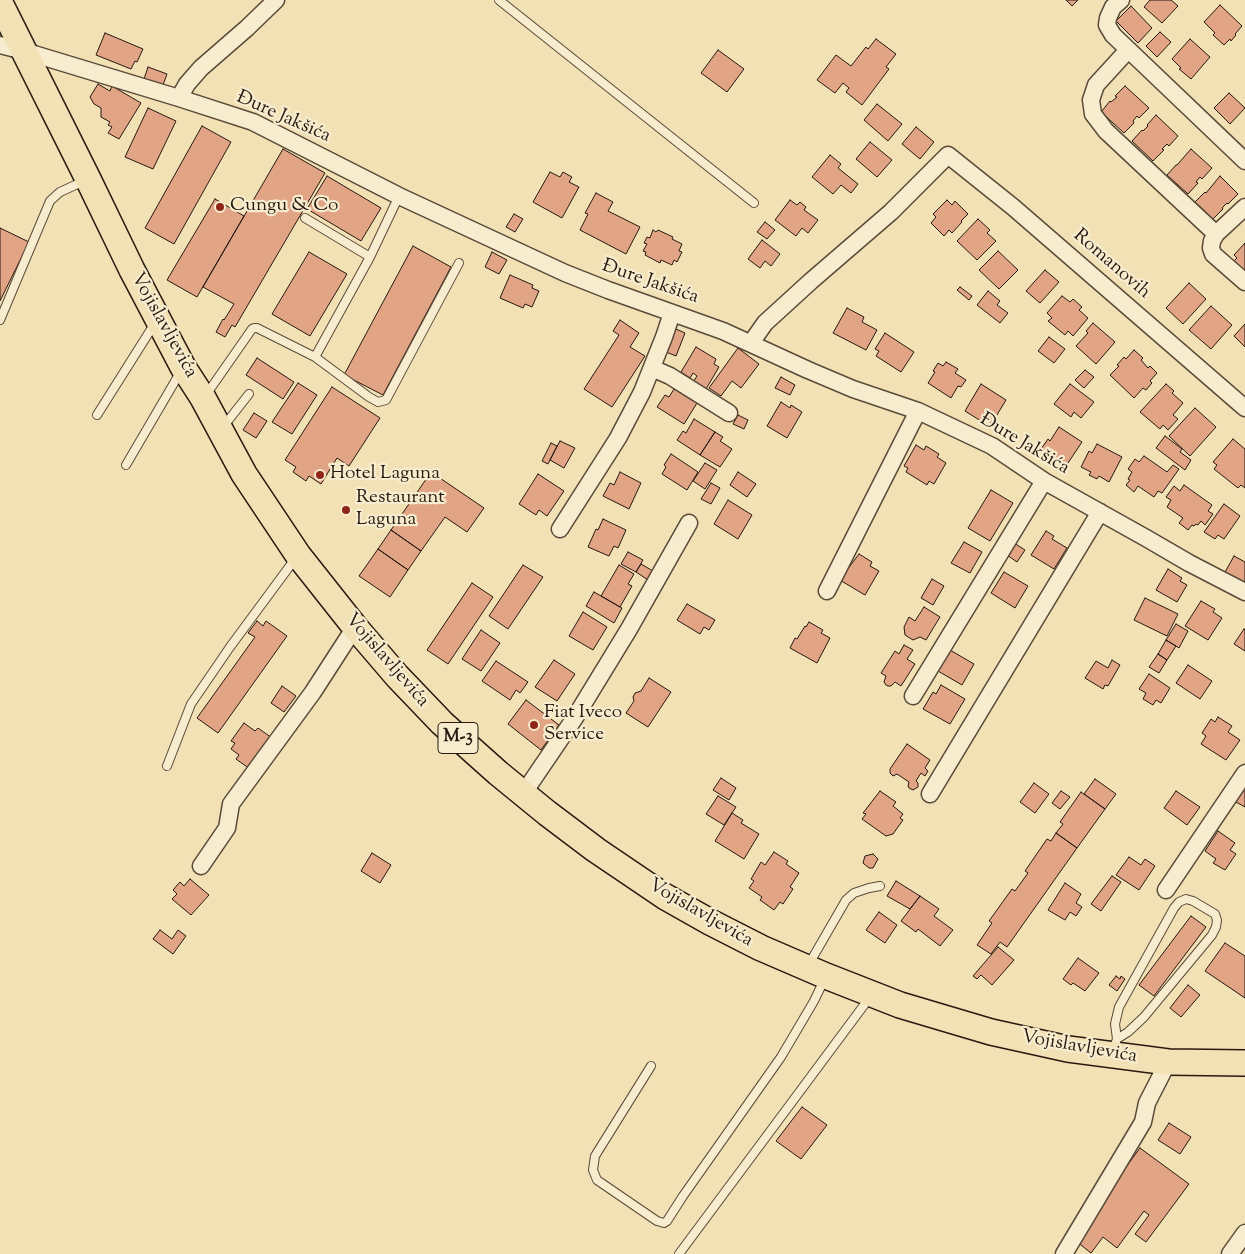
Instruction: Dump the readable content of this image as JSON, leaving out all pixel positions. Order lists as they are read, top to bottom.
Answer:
{
  "streets": {
    "main road": ["Vojislavljevića", "M-3"],
    "street": ["Đure Jakšića", "Romanovih"]
  },
  "crossings": [
    ["Đure Jakšića", "Romanovih"],
    ["Đure Jakšića", "Vojislavljevića"]
  ],
  "places": [
    "Cungu & Co",
    "Hotel Laguna",
    "Restaurant Laguna",
    "Fiat Iveco Service"
  ]
}
